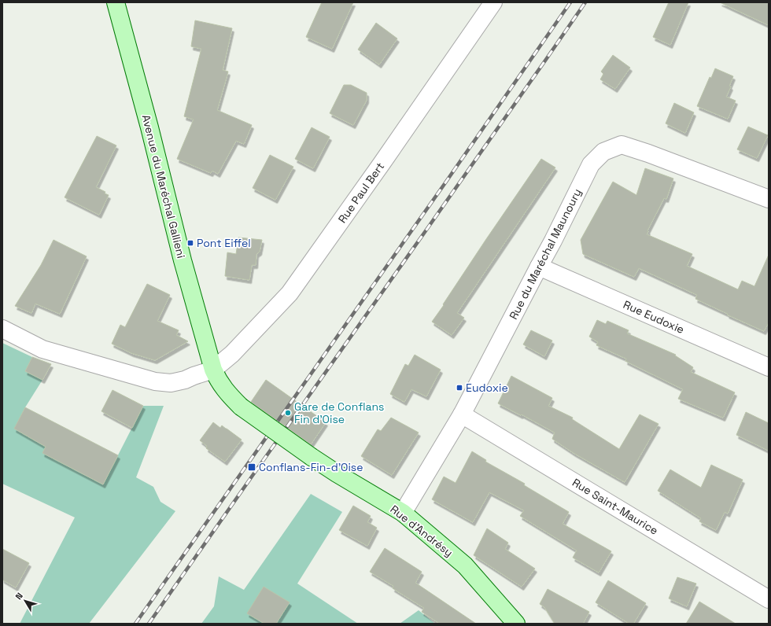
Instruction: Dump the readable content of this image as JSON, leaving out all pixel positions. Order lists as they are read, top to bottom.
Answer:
{
  "streets": {
    "street": [
      "Avenue du Maréchal Gallieni",
      "Rue Paul Bert",
      "Rue du Maréchal Maunoury",
      "Rue Eudoxie",
      "Rue Saint-Maurice",
      "Rue d'Andrésy"
    ]
  },
  "crossings": [
    ["Avenue du Maréchal Gallieni", "Rue Paul Bert"],
    ["Avenue du Maréchal Gallieni", "Rue d'Andrésy"],
    ["Rue du Maréchal Maunoury", "Rue Eudoxie"],
    ["Rue du Maréchal Maunoury", "Rue Saint-Maurice"],
    ["Rue du Maréchal Maunoury", "Rue d'Andrésy"]
  ],
  "places": {
    "transit": ["Pont Eiffel", "Eudoxie", "Conflans-Fin-d'Oise"],
    "other": ["Gare de Conflans Fin d'Oise"]
  },
  "north": "top left"
}
